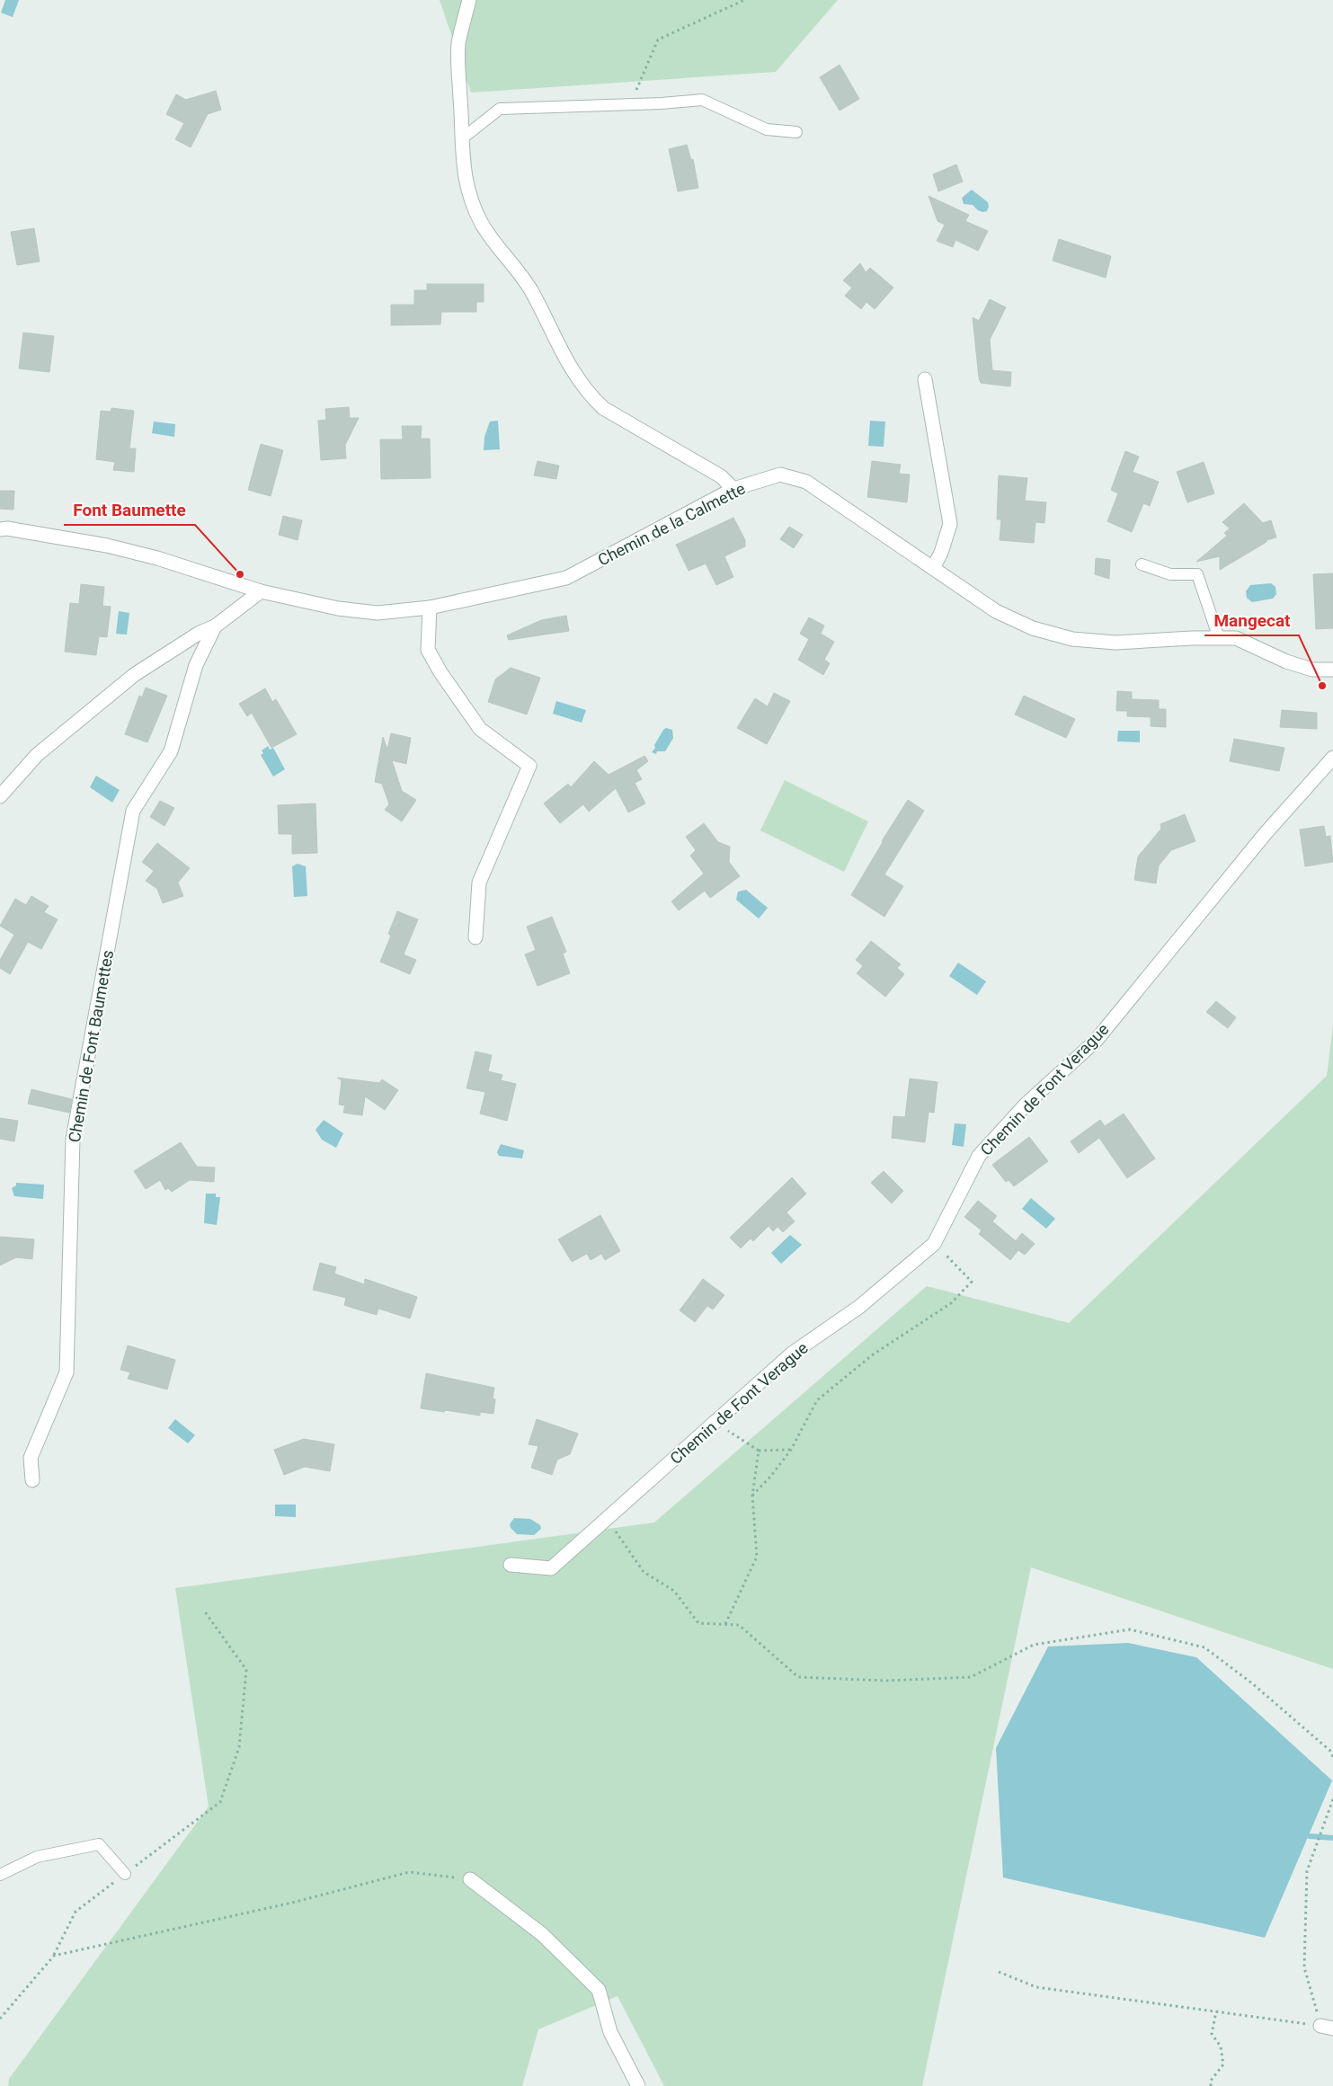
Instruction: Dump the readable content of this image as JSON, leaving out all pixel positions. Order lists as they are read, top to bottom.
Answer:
{
  "streets": {
    "street": ["Chemin de la Calmette", "Chemin de Font Baumettes", "Chemin de Font Verague"]
  },
  "places": ["Font Baumette", "Mangecat"]
}
